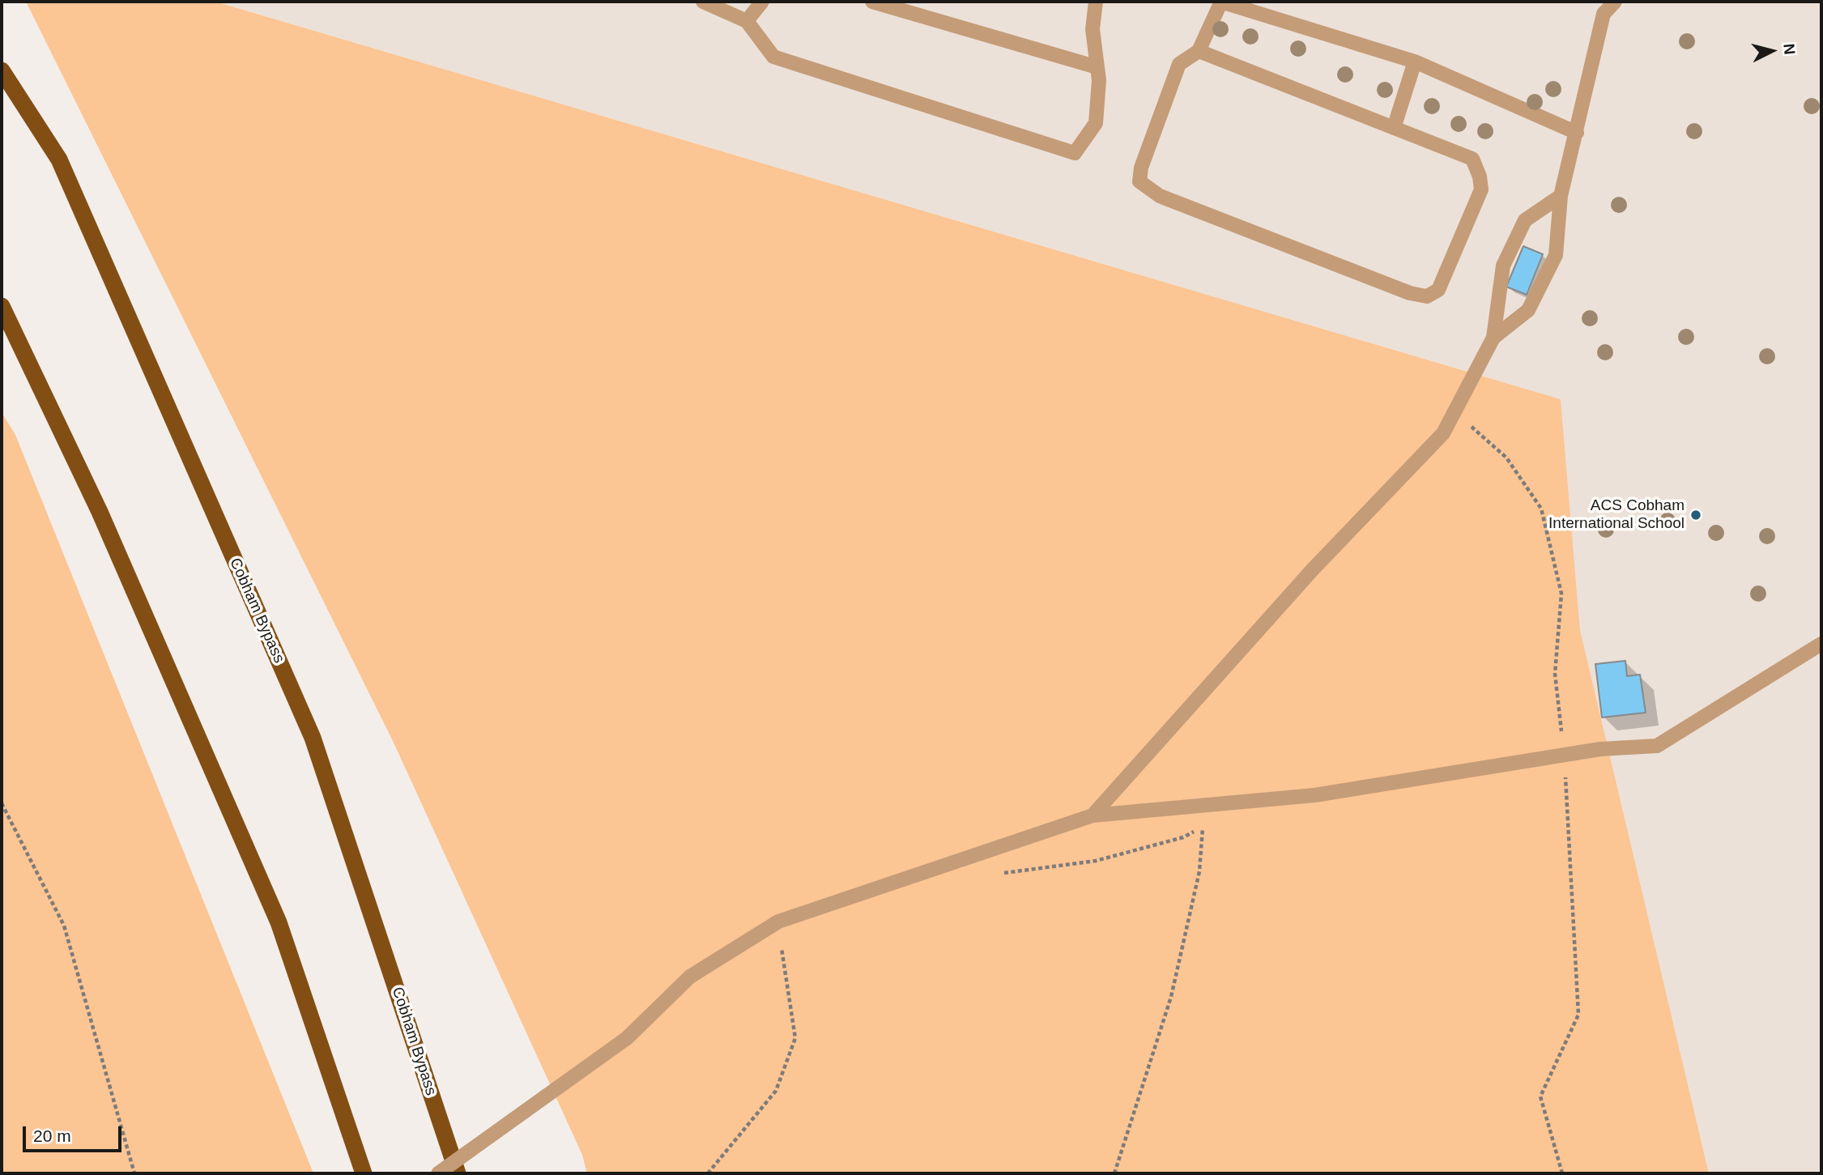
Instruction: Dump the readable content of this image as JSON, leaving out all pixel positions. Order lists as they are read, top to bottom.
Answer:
{
  "streets": {
    "highway": ["Cobham Bypass"]
  },
  "places": ["ACS Cobham International School"],
  "scale_bar": "20 m",
  "north": "right"
}
